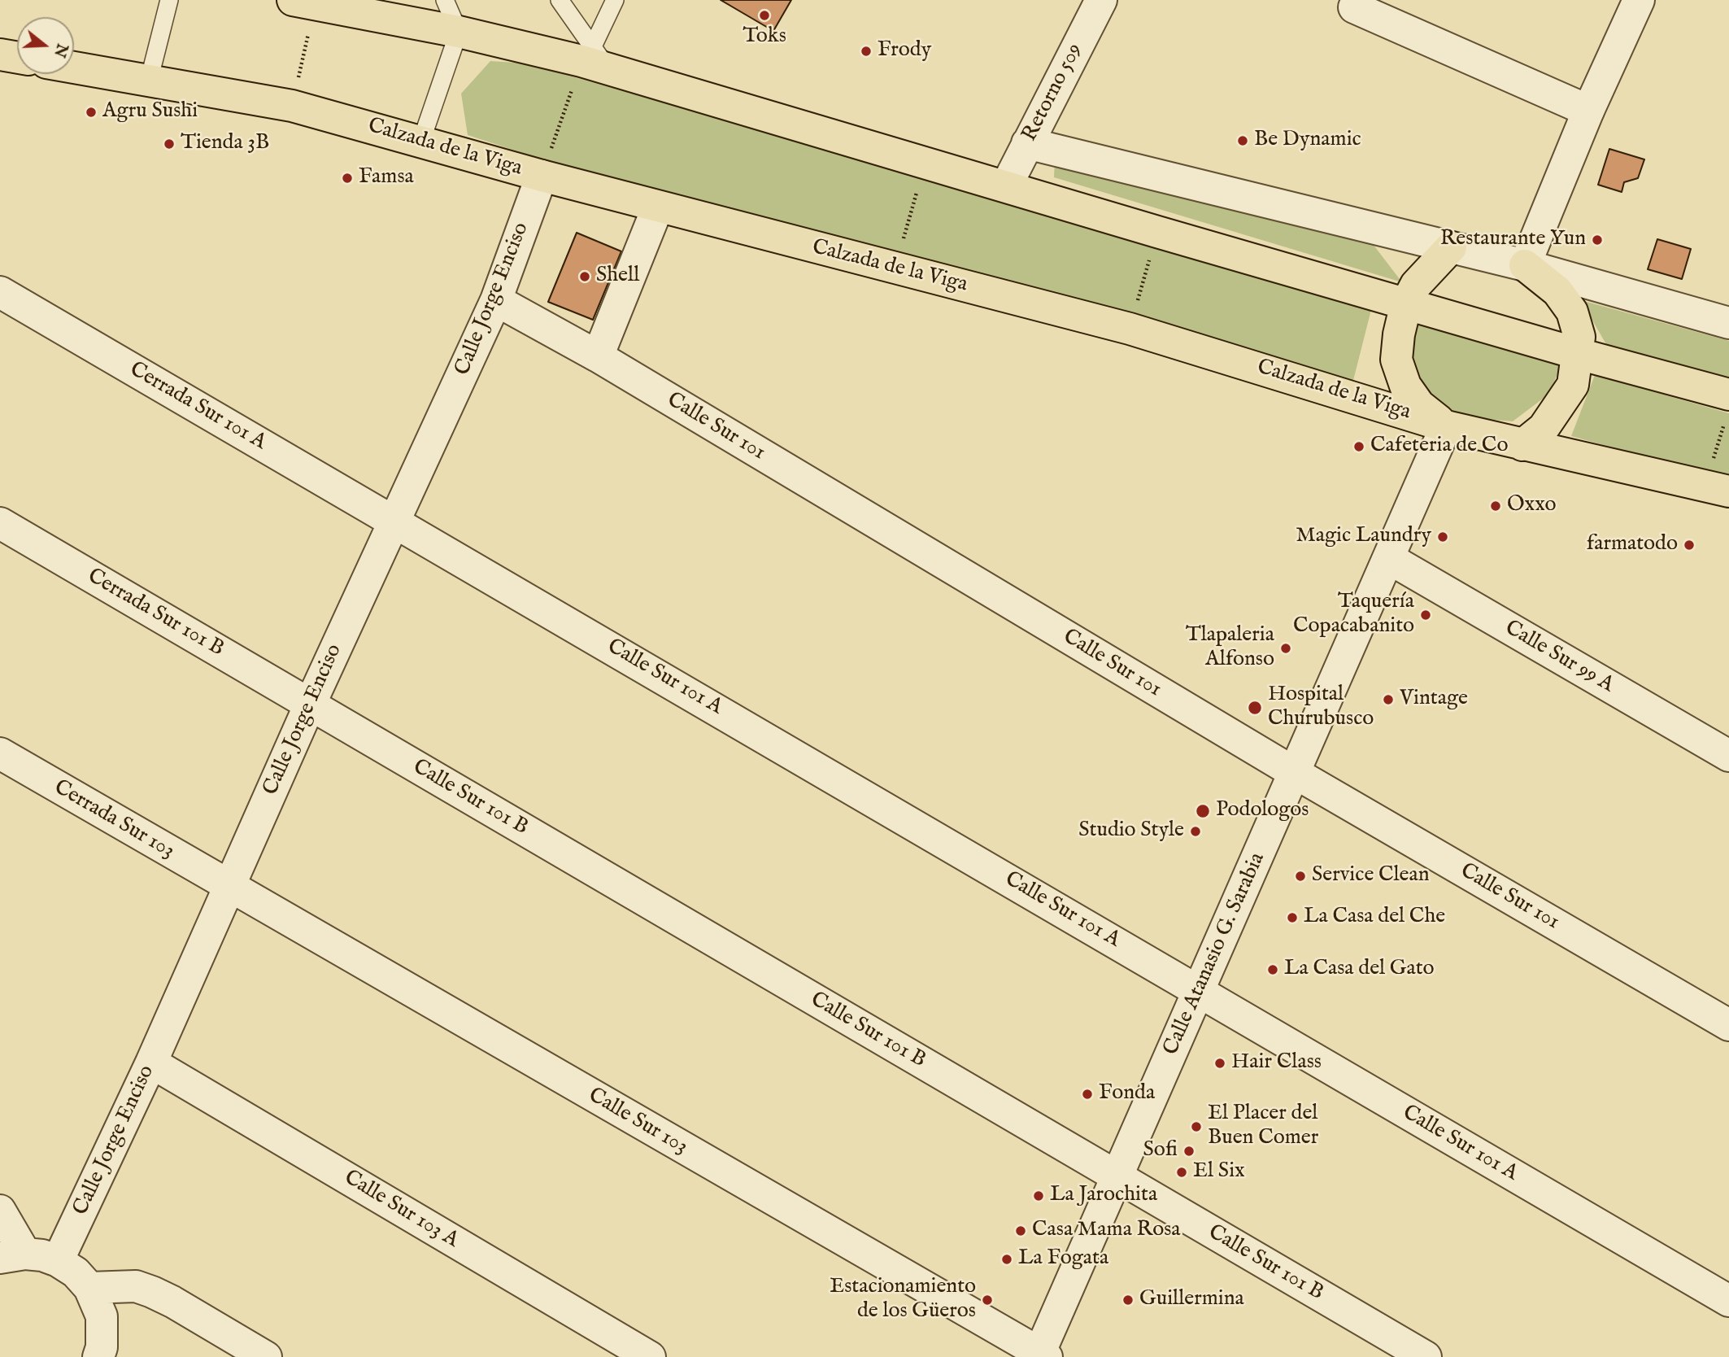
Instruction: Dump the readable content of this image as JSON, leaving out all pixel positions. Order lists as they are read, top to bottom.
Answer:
{
  "streets": {
    "main road": ["Calzada de la Viga"],
    "street": [
      "Retorno 509",
      "Calle Jorge Enciso",
      "Cerrada Sur 101 A",
      "Calle Sur 101",
      "Cerrada Sur 101 B",
      "Calle Sur 99 A",
      "Calle Sur 101 A",
      "Calle Sur 101 B",
      "Cerrada Sur 103",
      "Calle Atanasio G. Sarabia",
      "Calle Sur 103",
      "Calle Sur 103 A"
    ]
  },
  "crossings": [
    ["Calzada de la Viga", "Calle Jorge Enciso"],
    ["Calzada de la Viga", "Calle Atanasio G. Sarabia"],
    ["Calle Jorge Enciso", "Cerrada Sur 101 A"],
    ["Calle Jorge Enciso", "Calle Sur 101"],
    ["Calle Jorge Enciso", "Cerrada Sur 101 B"],
    ["Calle Jorge Enciso", "Calle Sur 101 A"],
    ["Calle Jorge Enciso", "Calle Sur 101 B"],
    ["Calle Jorge Enciso", "Cerrada Sur 103"],
    ["Calle Jorge Enciso", "Calle Sur 103"],
    ["Calle Jorge Enciso", "Calle Sur 103 A"],
    ["Cerrada Sur 101 A", "Calle Sur 101 A"],
    ["Calle Sur 101", "Calle Atanasio G. Sarabia"],
    ["Cerrada Sur 101 B", "Calle Sur 101 B"],
    ["Calle Sur 99 A", "Calle Atanasio G. Sarabia"],
    ["Calle Sur 101 A", "Calle Atanasio G. Sarabia"],
    ["Calle Sur 101 B", "Calle Atanasio G. Sarabia"],
    ["Cerrada Sur 103", "Calle Sur 103"],
    ["Calle Atanasio G. Sarabia", "Calle Sur 103"]
  ],
  "places": [
    "Toks",
    "Frody",
    "Agru Sushi",
    "Be Dynamic",
    "Tienda 3B",
    "Famsa",
    "Restaurante Yun",
    "Shell",
    "Cafeteria de Co",
    "Oxxo",
    "Magic Laundry",
    "farmatodo",
    "Taquería Copacabanito",
    "Tlapaleria Alfonso",
    "Vintage",
    "Hospital Churubusco",
    "Podologos",
    "Studio Style",
    "Service Clean",
    "La Casa del Che",
    "La Casa del Gato",
    "Hair Class",
    "Fonda",
    "El Placer del Buen Comer",
    "Sofi",
    "El Six",
    "La Jarochita",
    "Casa Mama Rosa",
    "La Fogata",
    "Estacionamiento de los Güeros",
    "Guillermina"
  ],
  "north": "right"
}
